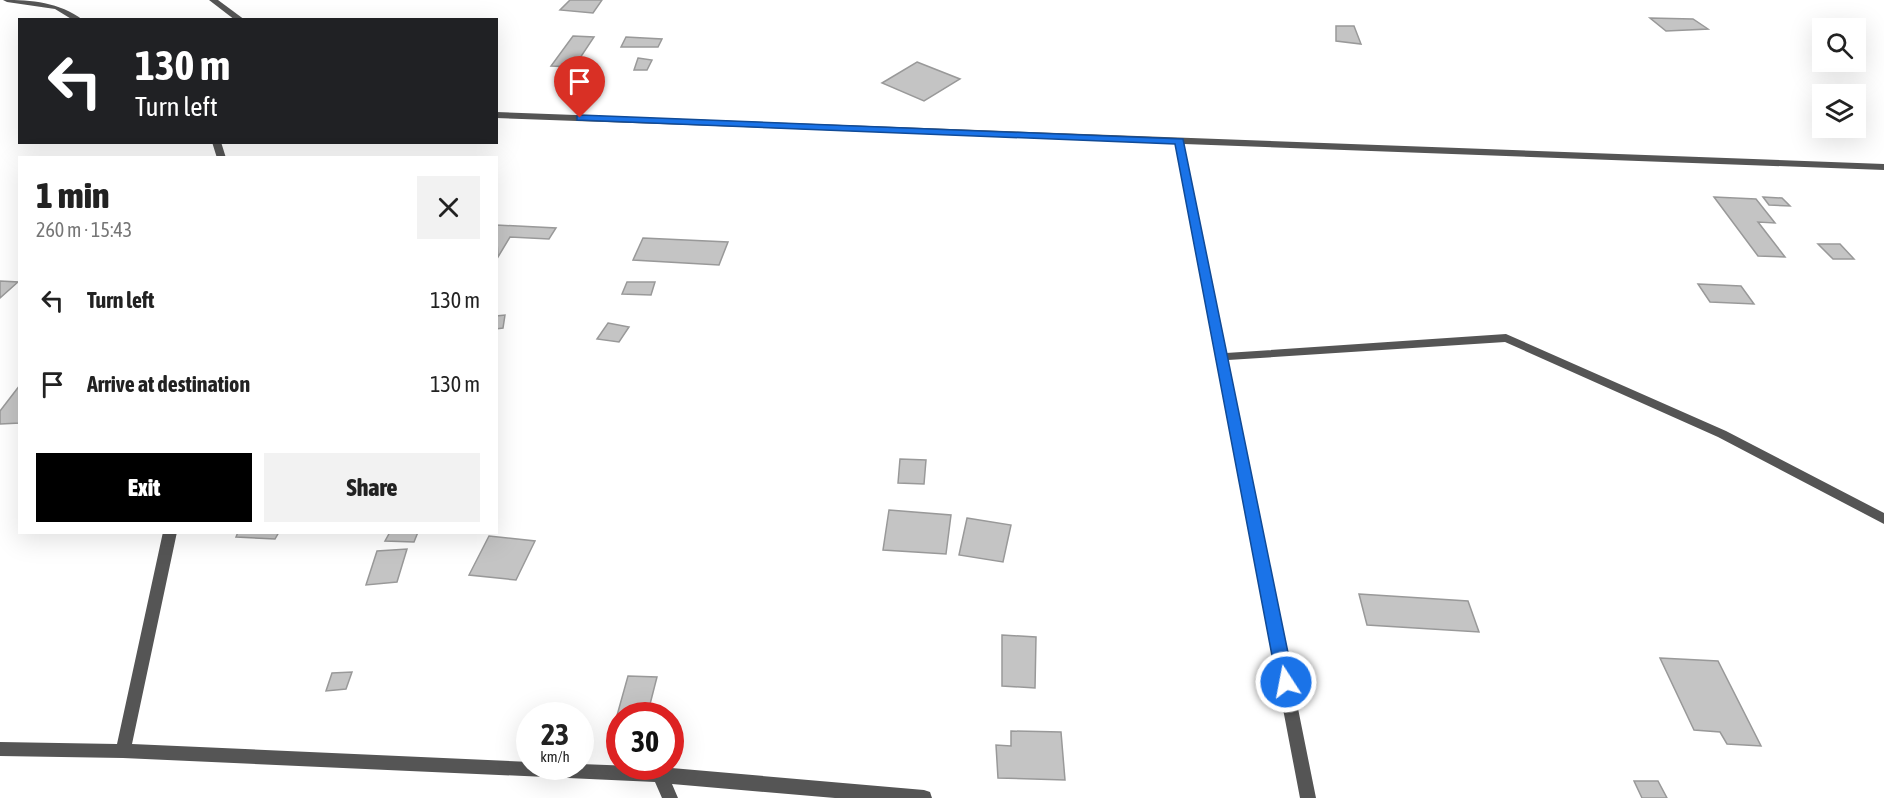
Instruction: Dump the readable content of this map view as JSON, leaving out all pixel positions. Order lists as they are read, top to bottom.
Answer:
{
  "page": {
    "turn": ["130 m", "Turn left"],
    "heading": ["1 min", "260 m · 15:43"],
    "list": [
      {
        "name": "Turn left",
        "value": "130 m"
      },
      {
        "name": "Arrive at destination",
        "value": "130 m"
      }
    ],
    "buttons": ["Exit", "Share"],
    "speed": "23 km/h",
    "limit": "30"
  }
}
